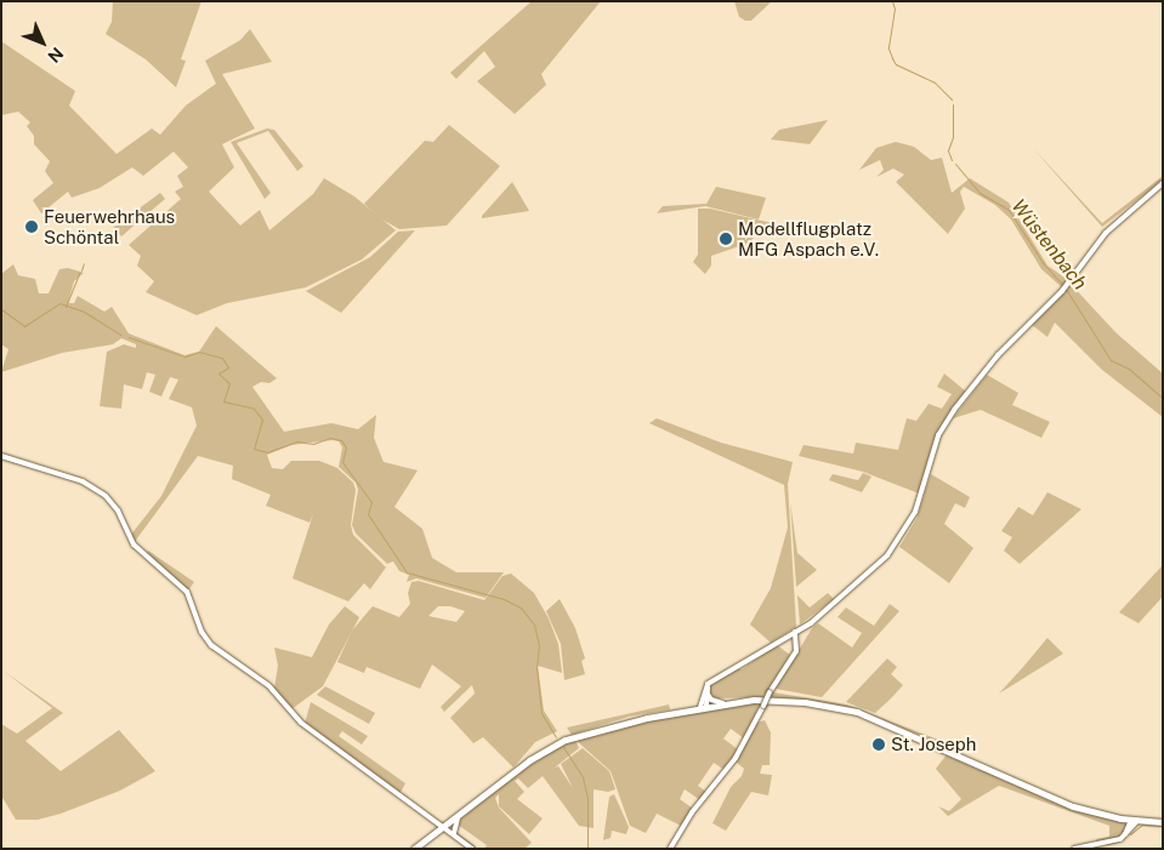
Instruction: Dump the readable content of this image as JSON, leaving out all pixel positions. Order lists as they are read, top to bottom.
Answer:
{
  "water": ["Wüstenbach"],
  "places": ["Feuerwehrhaus Schöntal", "Modellflugplatz MFG Aspach e.V.", "St. Joseph"],
  "north": "bottom right"
}
